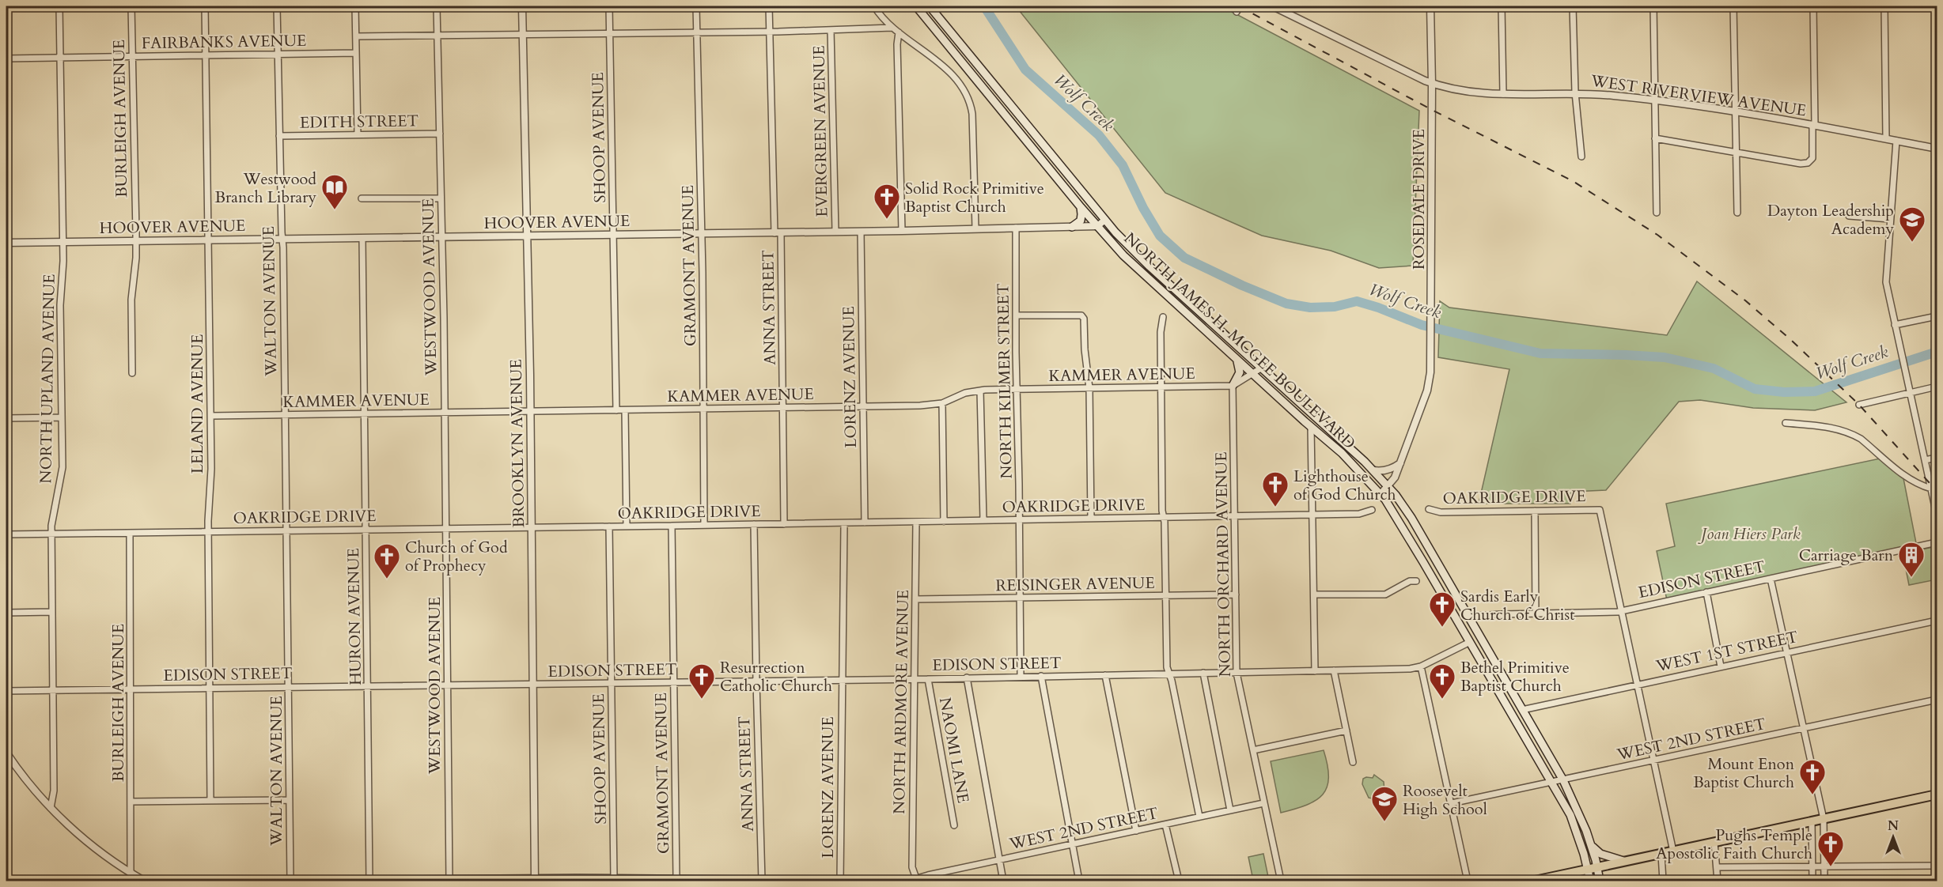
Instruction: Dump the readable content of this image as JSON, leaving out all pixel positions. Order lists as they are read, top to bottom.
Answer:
{
  "streets": {
    "main road": ["NORTH JAMES H. MCGEE BOULEVARD"],
    "street": [
      "FAIRBANKS AVENUE",
      "WEST RIVERVIEW AVENUE",
      "BURLEIGH AVENUE",
      "EDITH STREET",
      "EVERGREEN AVENUE",
      "SHOOP AVENUE",
      "ROSEDALE DRIVE",
      "HOOVER AVENUE",
      "GRAMONT AVENUE",
      "WESTWOOD AVENUE",
      "WALTON AVENUE",
      "ANNA STREET",
      "KAMMER AVENUE",
      "LORENZ AVENUE",
      "NORTH UPLAND AVENUE",
      "NORTH KILMER STREET",
      "LELAND AVENUE",
      "BROOKLYN AVENUE",
      "OAKRIDGE DRIVE",
      "NORTH ORCHARD AVENUE",
      "EDISON STREET",
      "REISINGER AVENUE",
      "HURON AVENUE",
      "WEST 1ST STREET",
      "NORTH ARDMORE AVENUE",
      "WEST 2ND STREET",
      "NAOMI LANE"
    ]
  },
  "crossings": [
    ["FAIRBANKS AVENUE", "BURLEIGH AVENUE"],
    ["FAIRBANKS AVENUE", "WALTON AVENUE"],
    ["FAIRBANKS AVENUE", "NORTH UPLAND AVENUE"],
    ["FAIRBANKS AVENUE", "LELAND AVENUE"],
    ["WEST RIVERVIEW AVENUE", "ROSEDALE DRIVE"],
    ["BURLEIGH AVENUE", "HOOVER AVENUE"],
    ["BURLEIGH AVENUE", "OAKRIDGE DRIVE"],
    ["BURLEIGH AVENUE", "EDISON STREET"],
    ["EDITH STREET", "WESTWOOD AVENUE"],
    ["EDITH STREET", "WALTON AVENUE"],
    ["EVERGREEN AVENUE", "HOOVER AVENUE"],
    ["SHOOP AVENUE", "HOOVER AVENUE"],
    ["SHOOP AVENUE", "KAMMER AVENUE"],
    ["SHOOP AVENUE", "OAKRIDGE DRIVE"],
    ["SHOOP AVENUE", "EDISON STREET"],
    ["ROSEDALE DRIVE", "NORTH JAMES H. MCGEE BOULEVARD"],
    ["HOOVER AVENUE", "GRAMONT AVENUE"],
    ["HOOVER AVENUE", "WESTWOOD AVENUE"],
    ["HOOVER AVENUE", "WALTON AVENUE"],
    ["HOOVER AVENUE", "ANNA STREET"],
    ["HOOVER AVENUE", "NORTH JAMES H. MCGEE BOULEVARD"],
    ["HOOVER AVENUE", "LORENZ AVENUE"],
    ["HOOVER AVENUE", "NORTH UPLAND AVENUE"],
    ["HOOVER AVENUE", "NORTH KILMER STREET"],
    ["HOOVER AVENUE", "LELAND AVENUE"],
    ["HOOVER AVENUE", "BROOKLYN AVENUE"],
    ["HOOVER AVENUE", "HURON AVENUE"],
    ["GRAMONT AVENUE", "KAMMER AVENUE"],
    ["GRAMONT AVENUE", "OAKRIDGE DRIVE"],
    ["GRAMONT AVENUE", "EDISON STREET"],
    ["WESTWOOD AVENUE", "KAMMER AVENUE"],
    ["WESTWOOD AVENUE", "OAKRIDGE DRIVE"],
    ["WESTWOOD AVENUE", "EDISON STREET"],
    ["WALTON AVENUE", "KAMMER AVENUE"],
    ["WALTON AVENUE", "OAKRIDGE DRIVE"],
    ["WALTON AVENUE", "EDISON STREET"],
    ["ANNA STREET", "KAMMER AVENUE"],
    ["ANNA STREET", "OAKRIDGE DRIVE"],
    ["ANNA STREET", "EDISON STREET"],
    ["NORTH JAMES H. MCGEE BOULEVARD", "KAMMER AVENUE"],
    ["NORTH JAMES H. MCGEE BOULEVARD", "EDISON STREET"],
    ["NORTH JAMES H. MCGEE BOULEVARD", "WEST 1ST STREET"],
    ["NORTH JAMES H. MCGEE BOULEVARD", "WEST 2ND STREET"],
    ["KAMMER AVENUE", "LORENZ AVENUE"],
    ["KAMMER AVENUE", "NORTH KILMER STREET"],
    ["KAMMER AVENUE", "LELAND AVENUE"],
    ["KAMMER AVENUE", "BROOKLYN AVENUE"],
    ["KAMMER AVENUE", "NORTH ORCHARD AVENUE"],
    ["KAMMER AVENUE", "HURON AVENUE"],
    ["LORENZ AVENUE", "OAKRIDGE DRIVE"],
    ["LORENZ AVENUE", "EDISON STREET"],
    ["NORTH UPLAND AVENUE", "OAKRIDGE DRIVE"],
    ["NORTH UPLAND AVENUE", "EDISON STREET"],
    ["NORTH KILMER STREET", "OAKRIDGE DRIVE"],
    ["NORTH KILMER STREET", "EDISON STREET"],
    ["NORTH KILMER STREET", "REISINGER AVENUE"],
    ["LELAND AVENUE", "OAKRIDGE DRIVE"],
    ["LELAND AVENUE", "EDISON STREET"],
    ["BROOKLYN AVENUE", "OAKRIDGE DRIVE"],
    ["BROOKLYN AVENUE", "EDISON STREET"],
    ["OAKRIDGE DRIVE", "NORTH ORCHARD AVENUE"],
    ["OAKRIDGE DRIVE", "EDISON STREET"],
    ["OAKRIDGE DRIVE", "HURON AVENUE"],
    ["OAKRIDGE DRIVE", "NORTH ARDMORE AVENUE"],
    ["NORTH ORCHARD AVENUE", "EDISON STREET"],
    ["NORTH ORCHARD AVENUE", "REISINGER AVENUE"],
    ["NORTH ORCHARD AVENUE", "WEST 2ND STREET"],
    ["EDISON STREET", "HURON AVENUE"],
    ["EDISON STREET", "NORTH ARDMORE AVENUE"],
    ["EDISON STREET", "NAOMI LANE"],
    ["REISINGER AVENUE", "NORTH ARDMORE AVENUE"],
    ["NORTH ARDMORE AVENUE", "WEST 2ND STREET"]
  ],
  "water": ["Wolf Creek"],
  "parks": ["Joan Hiers Park"],
  "places": {
    "library": ["Westwood Branch Library"],
    "church": [
      "Solid Rock Primitive Baptist Church",
      "Lighthouse of God Church",
      "Church of God of Prophecy",
      "Sardis Early Church of Christ",
      "Resurrection Catholic Church",
      "Bethel Primitive Baptist Church",
      "Mount Enon Baptist Church",
      "Pughs Temple Apostolic Faith Church"
    ],
    "school or university": ["Dayton Leadership Academy", "Roosevelt High School"],
    "building": ["Carriage Barn"]
  },
  "north": "top"
}
